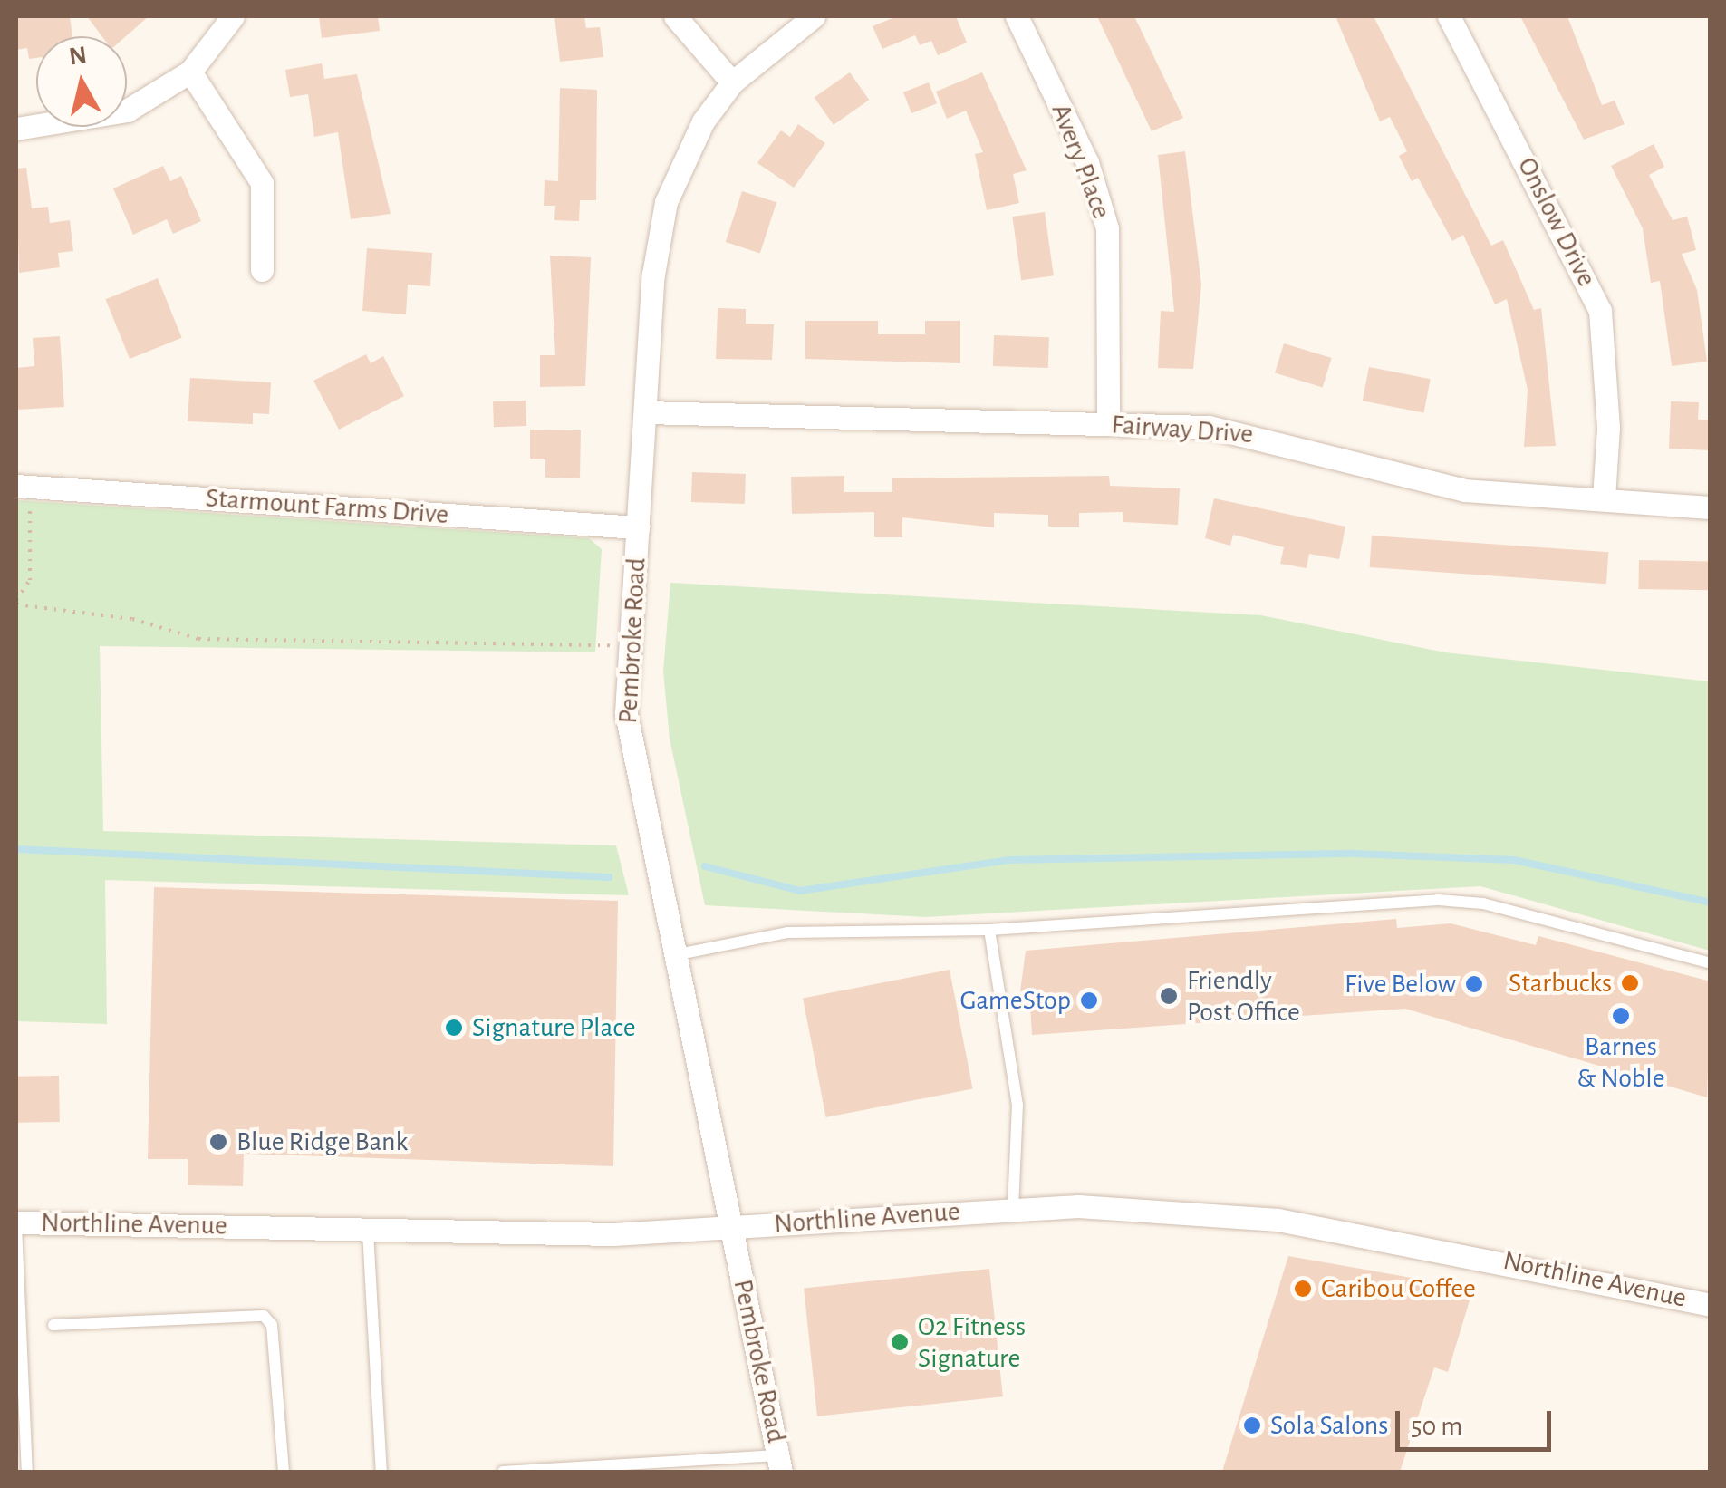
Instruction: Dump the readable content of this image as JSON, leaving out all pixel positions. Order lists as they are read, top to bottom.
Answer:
{
  "streets": {
    "street": [
      "Avery Place",
      "Onslow Drive",
      "Fairway Drive",
      "Starmount Farms Drive",
      "Pembroke Road",
      "Northline Avenue"
    ]
  },
  "crossings": [
    ["Avery Place", "Fairway Drive"],
    ["Onslow Drive", "Fairway Drive"],
    ["Fairway Drive", "Pembroke Road"],
    ["Starmount Farms Drive", "Pembroke Road"],
    ["Pembroke Road", "Northline Avenue"]
  ],
  "places": [
    "Starbucks",
    "Five Below",
    "Friendly Post Office",
    "GameStop",
    "Barnes & Noble",
    "Signature Place",
    "Blue Ridge Bank",
    "Caribou Coffee",
    "O2 Fitness Signature",
    "Sola Salons"
  ],
  "scale_bar": "50 m",
  "north": "top"
}
